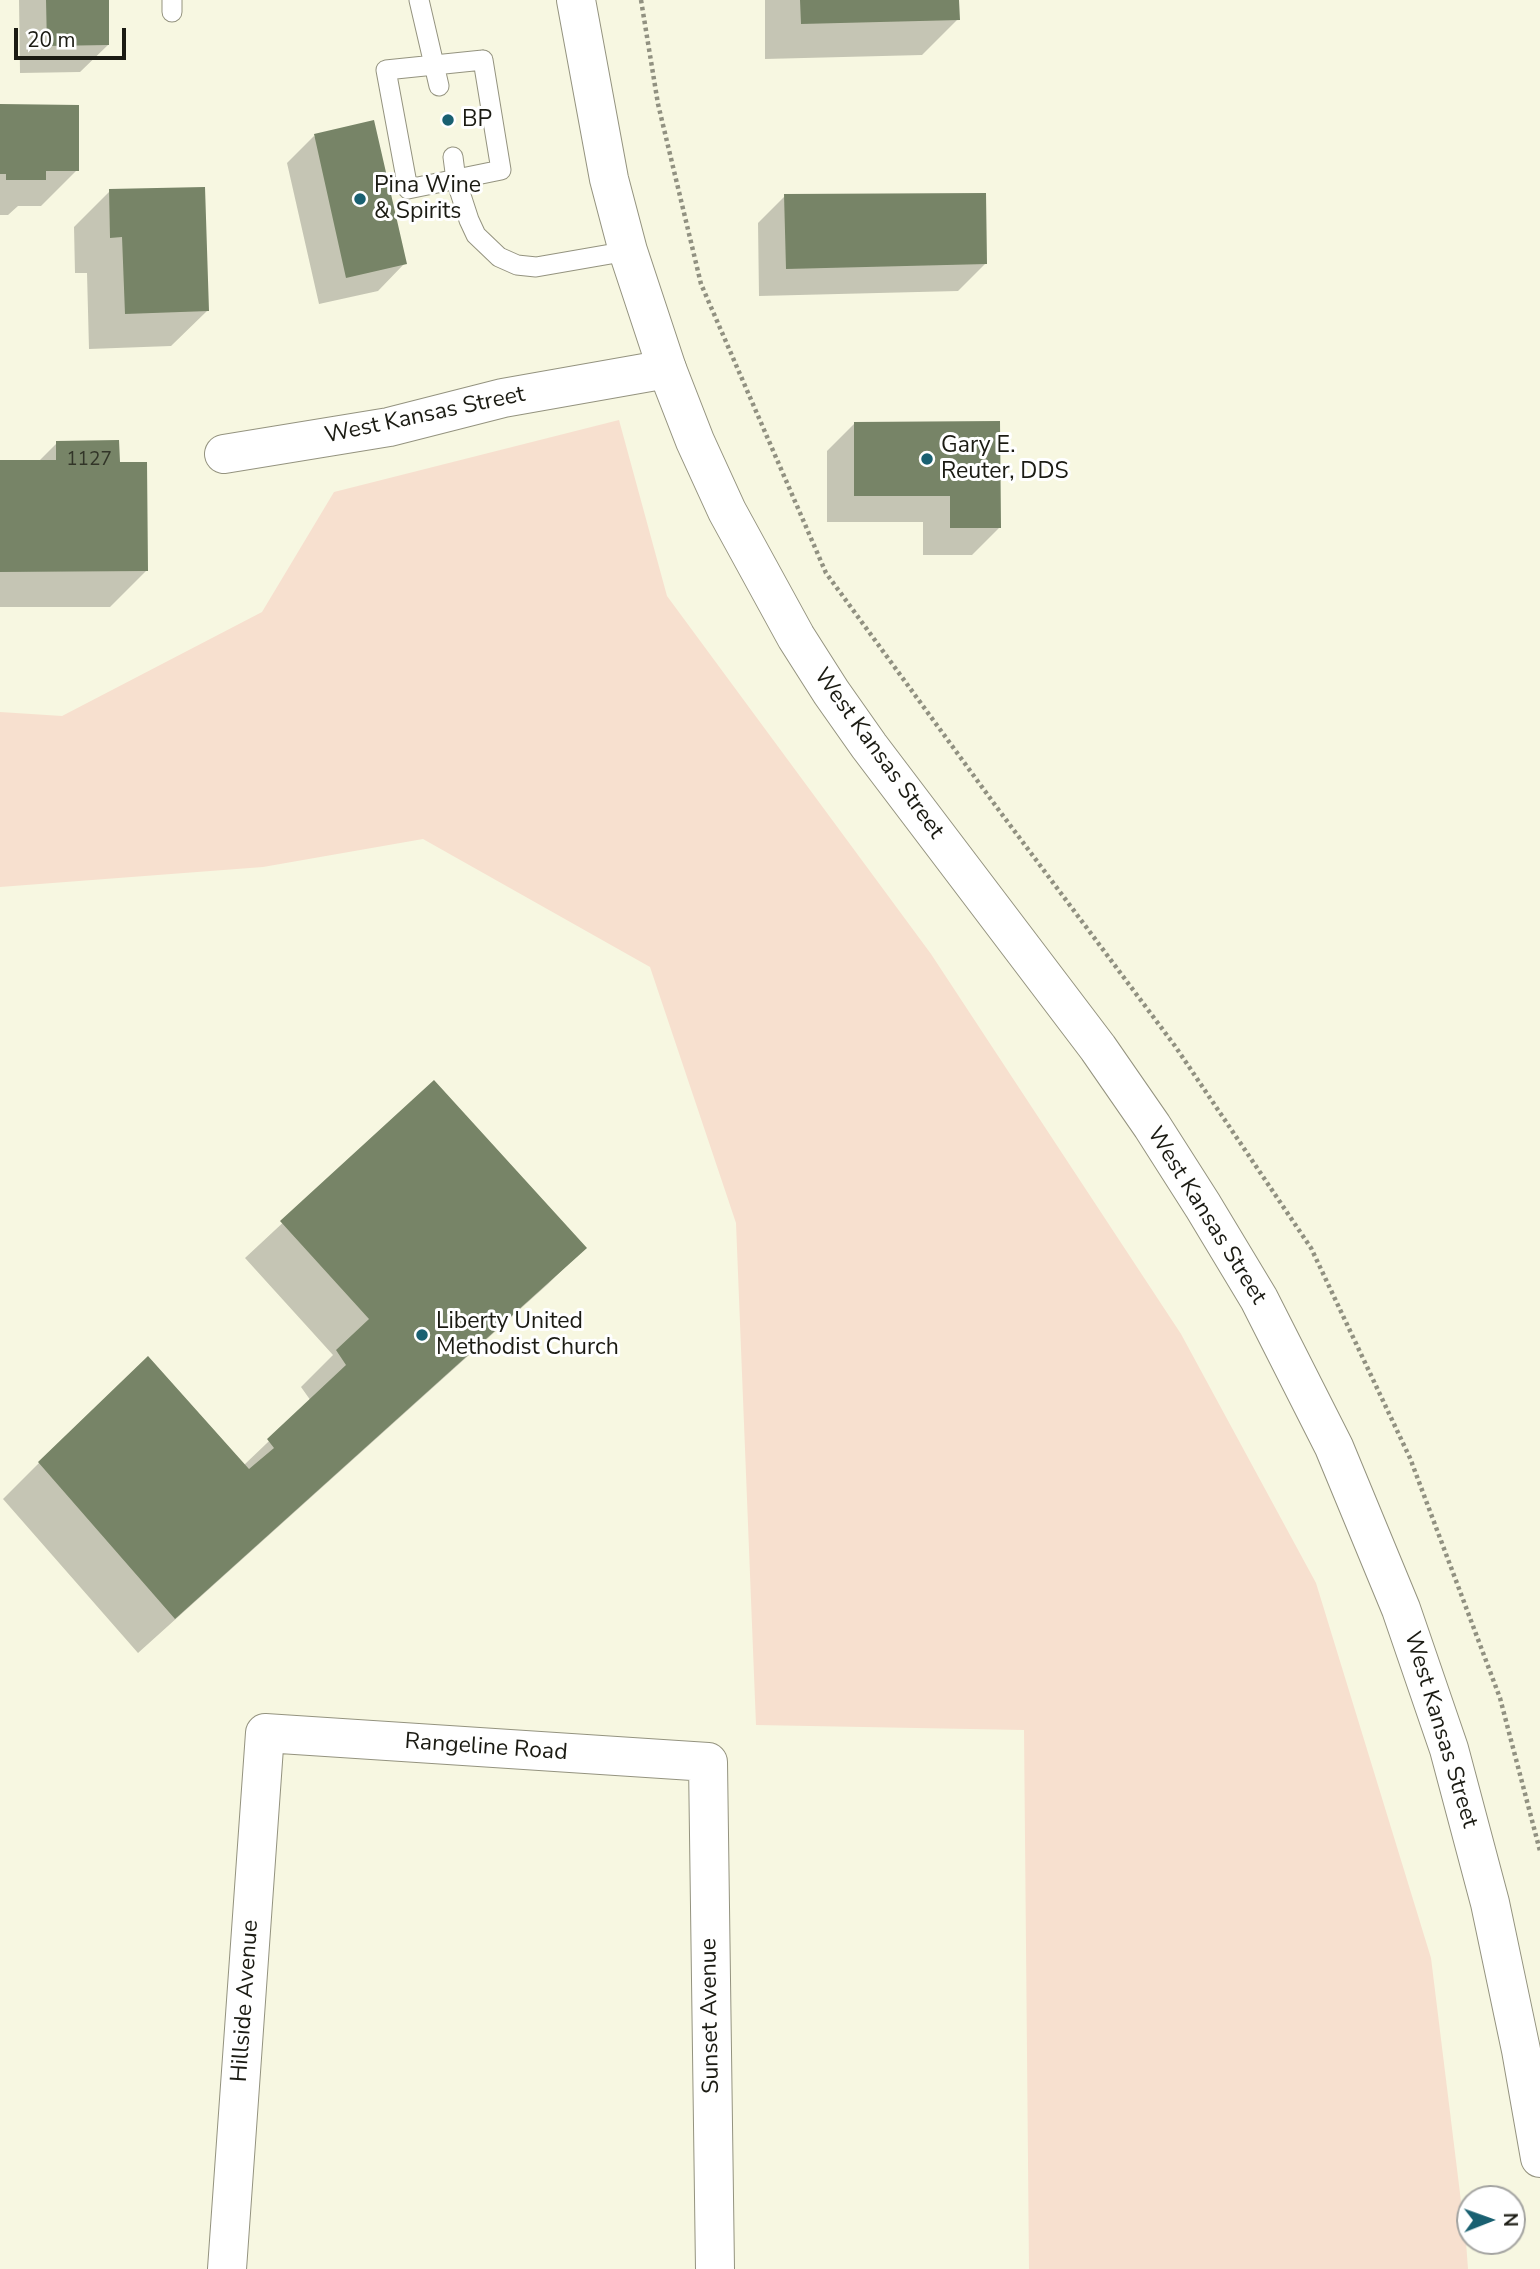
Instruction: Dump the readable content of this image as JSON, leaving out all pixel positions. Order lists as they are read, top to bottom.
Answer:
{
  "streets": {
    "main road": [
      "West Kansas Street",
      "Rangeline Road",
      "Hillside Avenue",
      "Sunset Avenue"
    ]
  },
  "crossings": [
    ["Rangeline Road", "Hillside Avenue"],
    ["Rangeline Road", "Sunset Avenue"]
  ],
  "places": [
    "BP",
    "Pina Wine & Spirits",
    "Gary E. Reuter, DDS",
    "Liberty United Methodist Church"
  ],
  "house_numbers": ["1127"],
  "scale_bar": "20 m",
  "north": "right"
}
